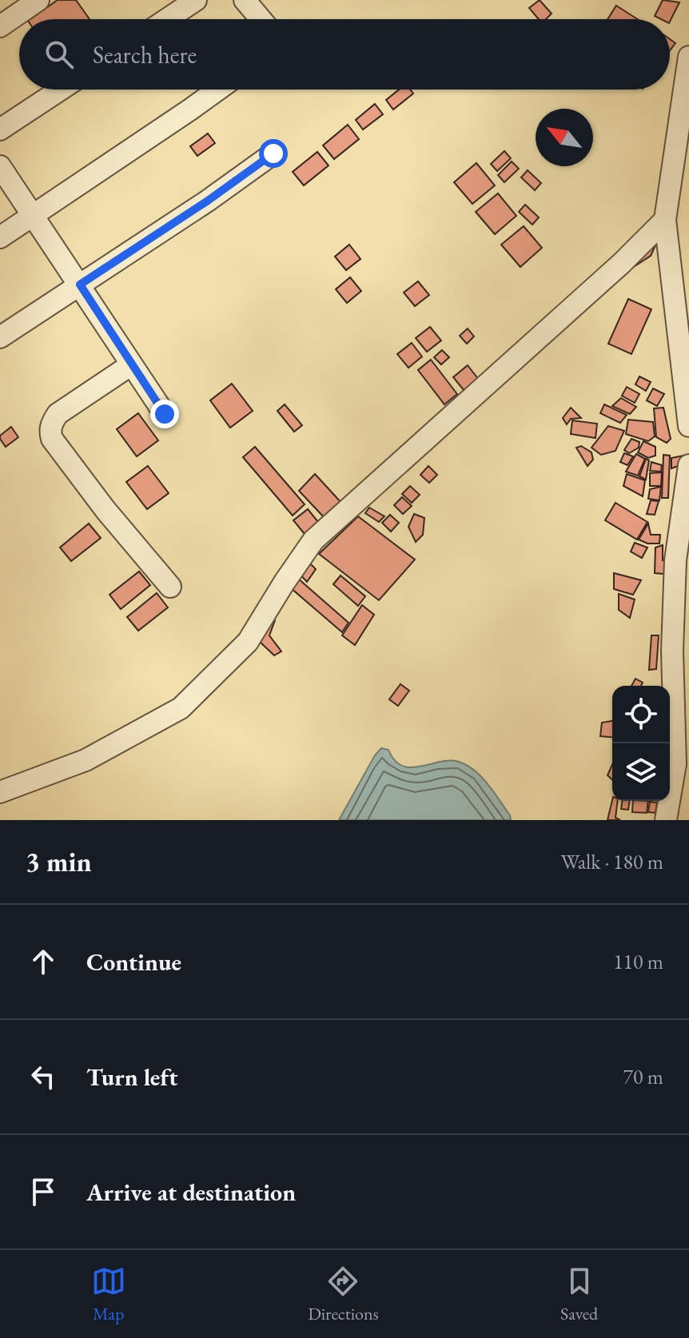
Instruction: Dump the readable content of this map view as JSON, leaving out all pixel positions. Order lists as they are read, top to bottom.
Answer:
{
  "north": "top left",
  "page": {
    "search": "Search here",
    "heading": ["3 min", "Walk · 180 m"],
    "list": [
      ["Continue", "110 m"],
      ["Turn left", "70 m"],
      "Arrive at destination"
    ],
    "nav": ["Map", "Directions", "Saved"]
  }
}
